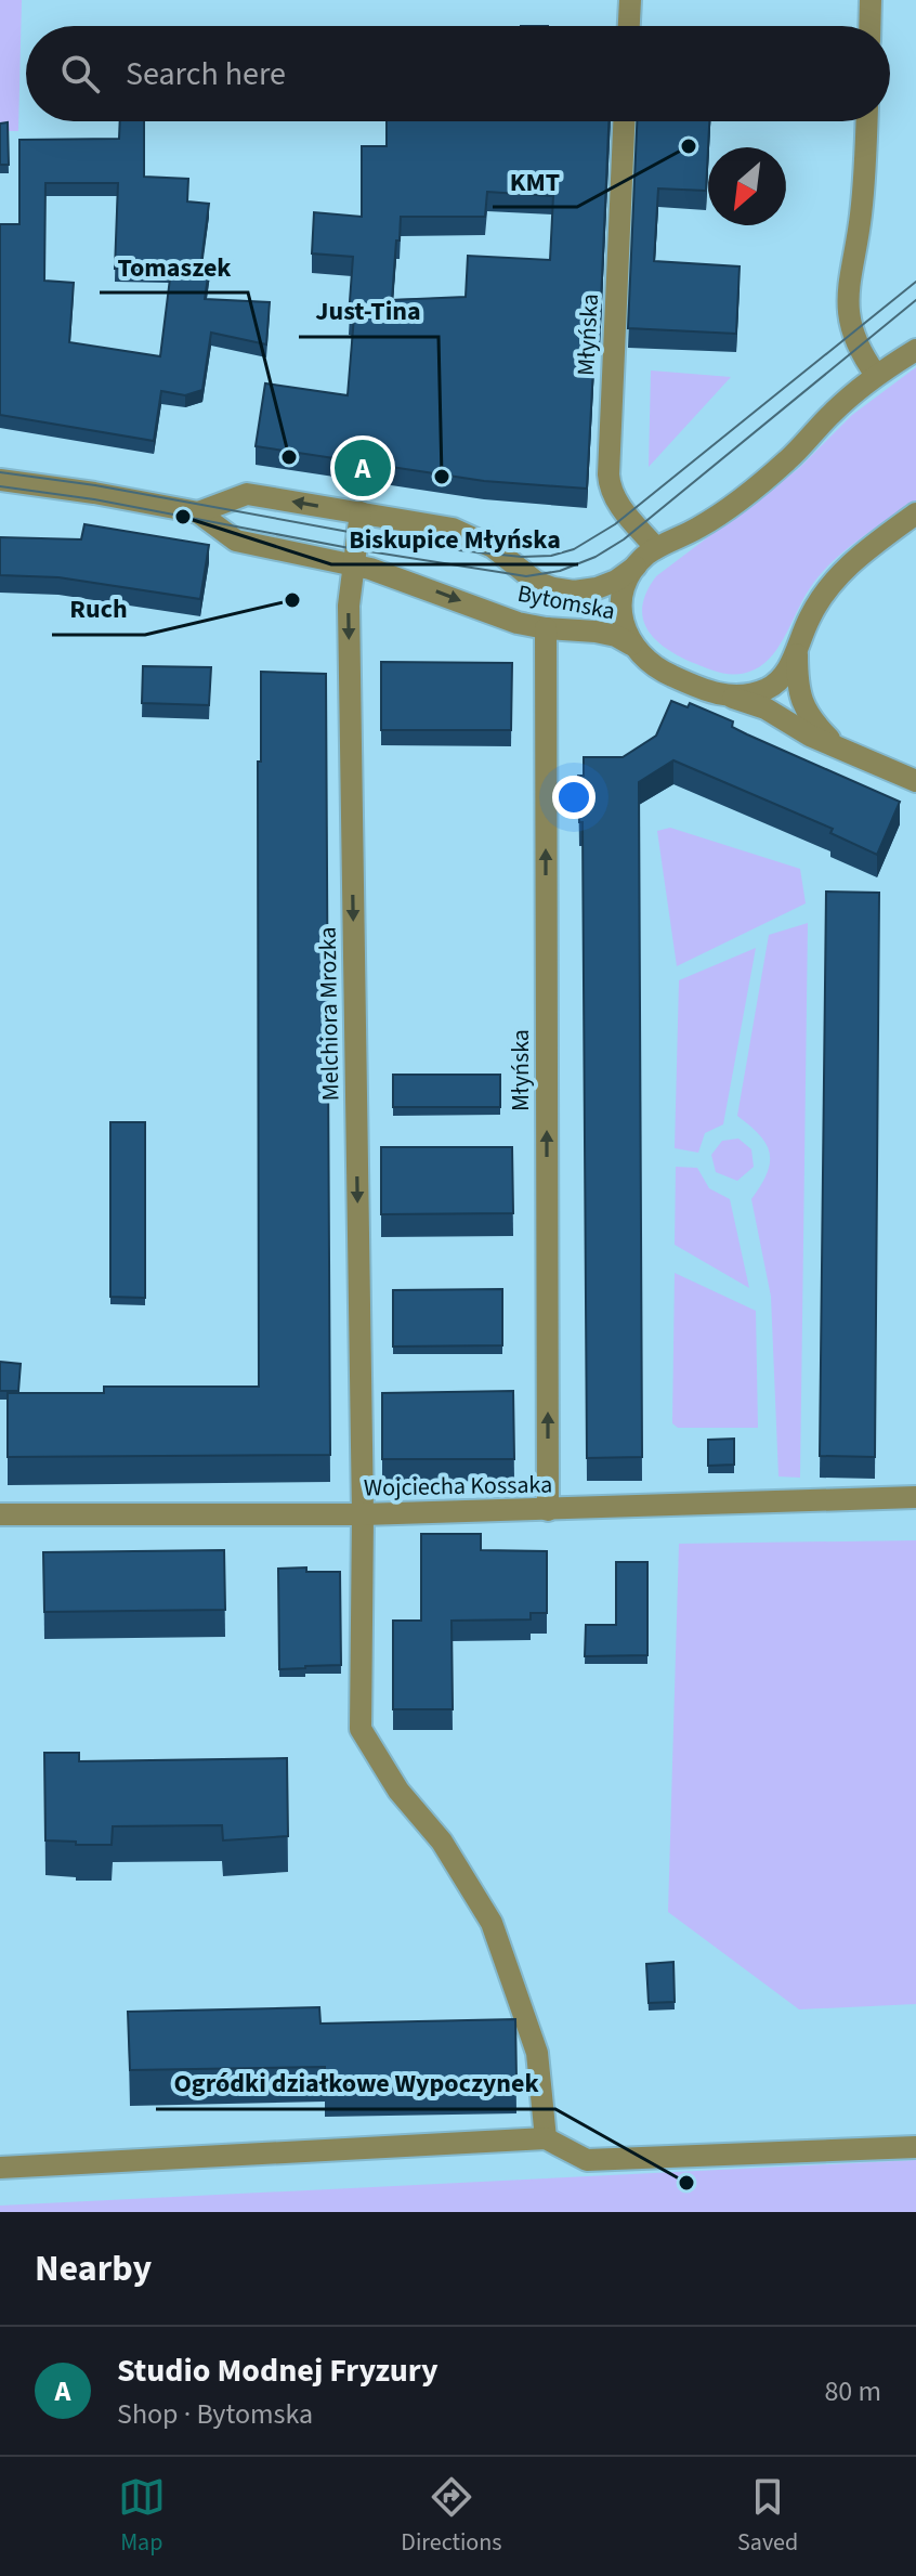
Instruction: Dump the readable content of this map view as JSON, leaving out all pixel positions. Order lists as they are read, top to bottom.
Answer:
{
  "streets": {
    "street": [
      "Młyńska",
      "Bytomska",
      "Melchiora Mrozka",
      "Wojciecha Kossaka"
    ]
  },
  "crossings": [
    ["Młyńska", "Bytomska"],
    ["Młyńska", "Wojciecha Kossaka"],
    ["Bytomska", "Melchiora Mrozka"],
    ["Melchiora Mrozka", "Wojciecha Kossaka"]
  ],
  "one_way": ["Młyńska", "Melchiora Mrozka"],
  "places": [
    "KMT",
    "Tomaszek",
    "Just-Tina",
    "Biskupice Młyńska",
    "Ruch",
    "Ogródki działkowe Wypoczynek"
  ],
  "north": "bottom left",
  "page": {
    "search": "Search here",
    "pins": "A",
    "heading": "Nearby",
    "list": [
      {
        "mark": "A",
        "name": "Studio Modnej Fryzury",
        "note": "Shop · Bytomska",
        "value": "80 m"
      }
    ],
    "nav": ["Map", "Directions", "Saved"]
  }
}
